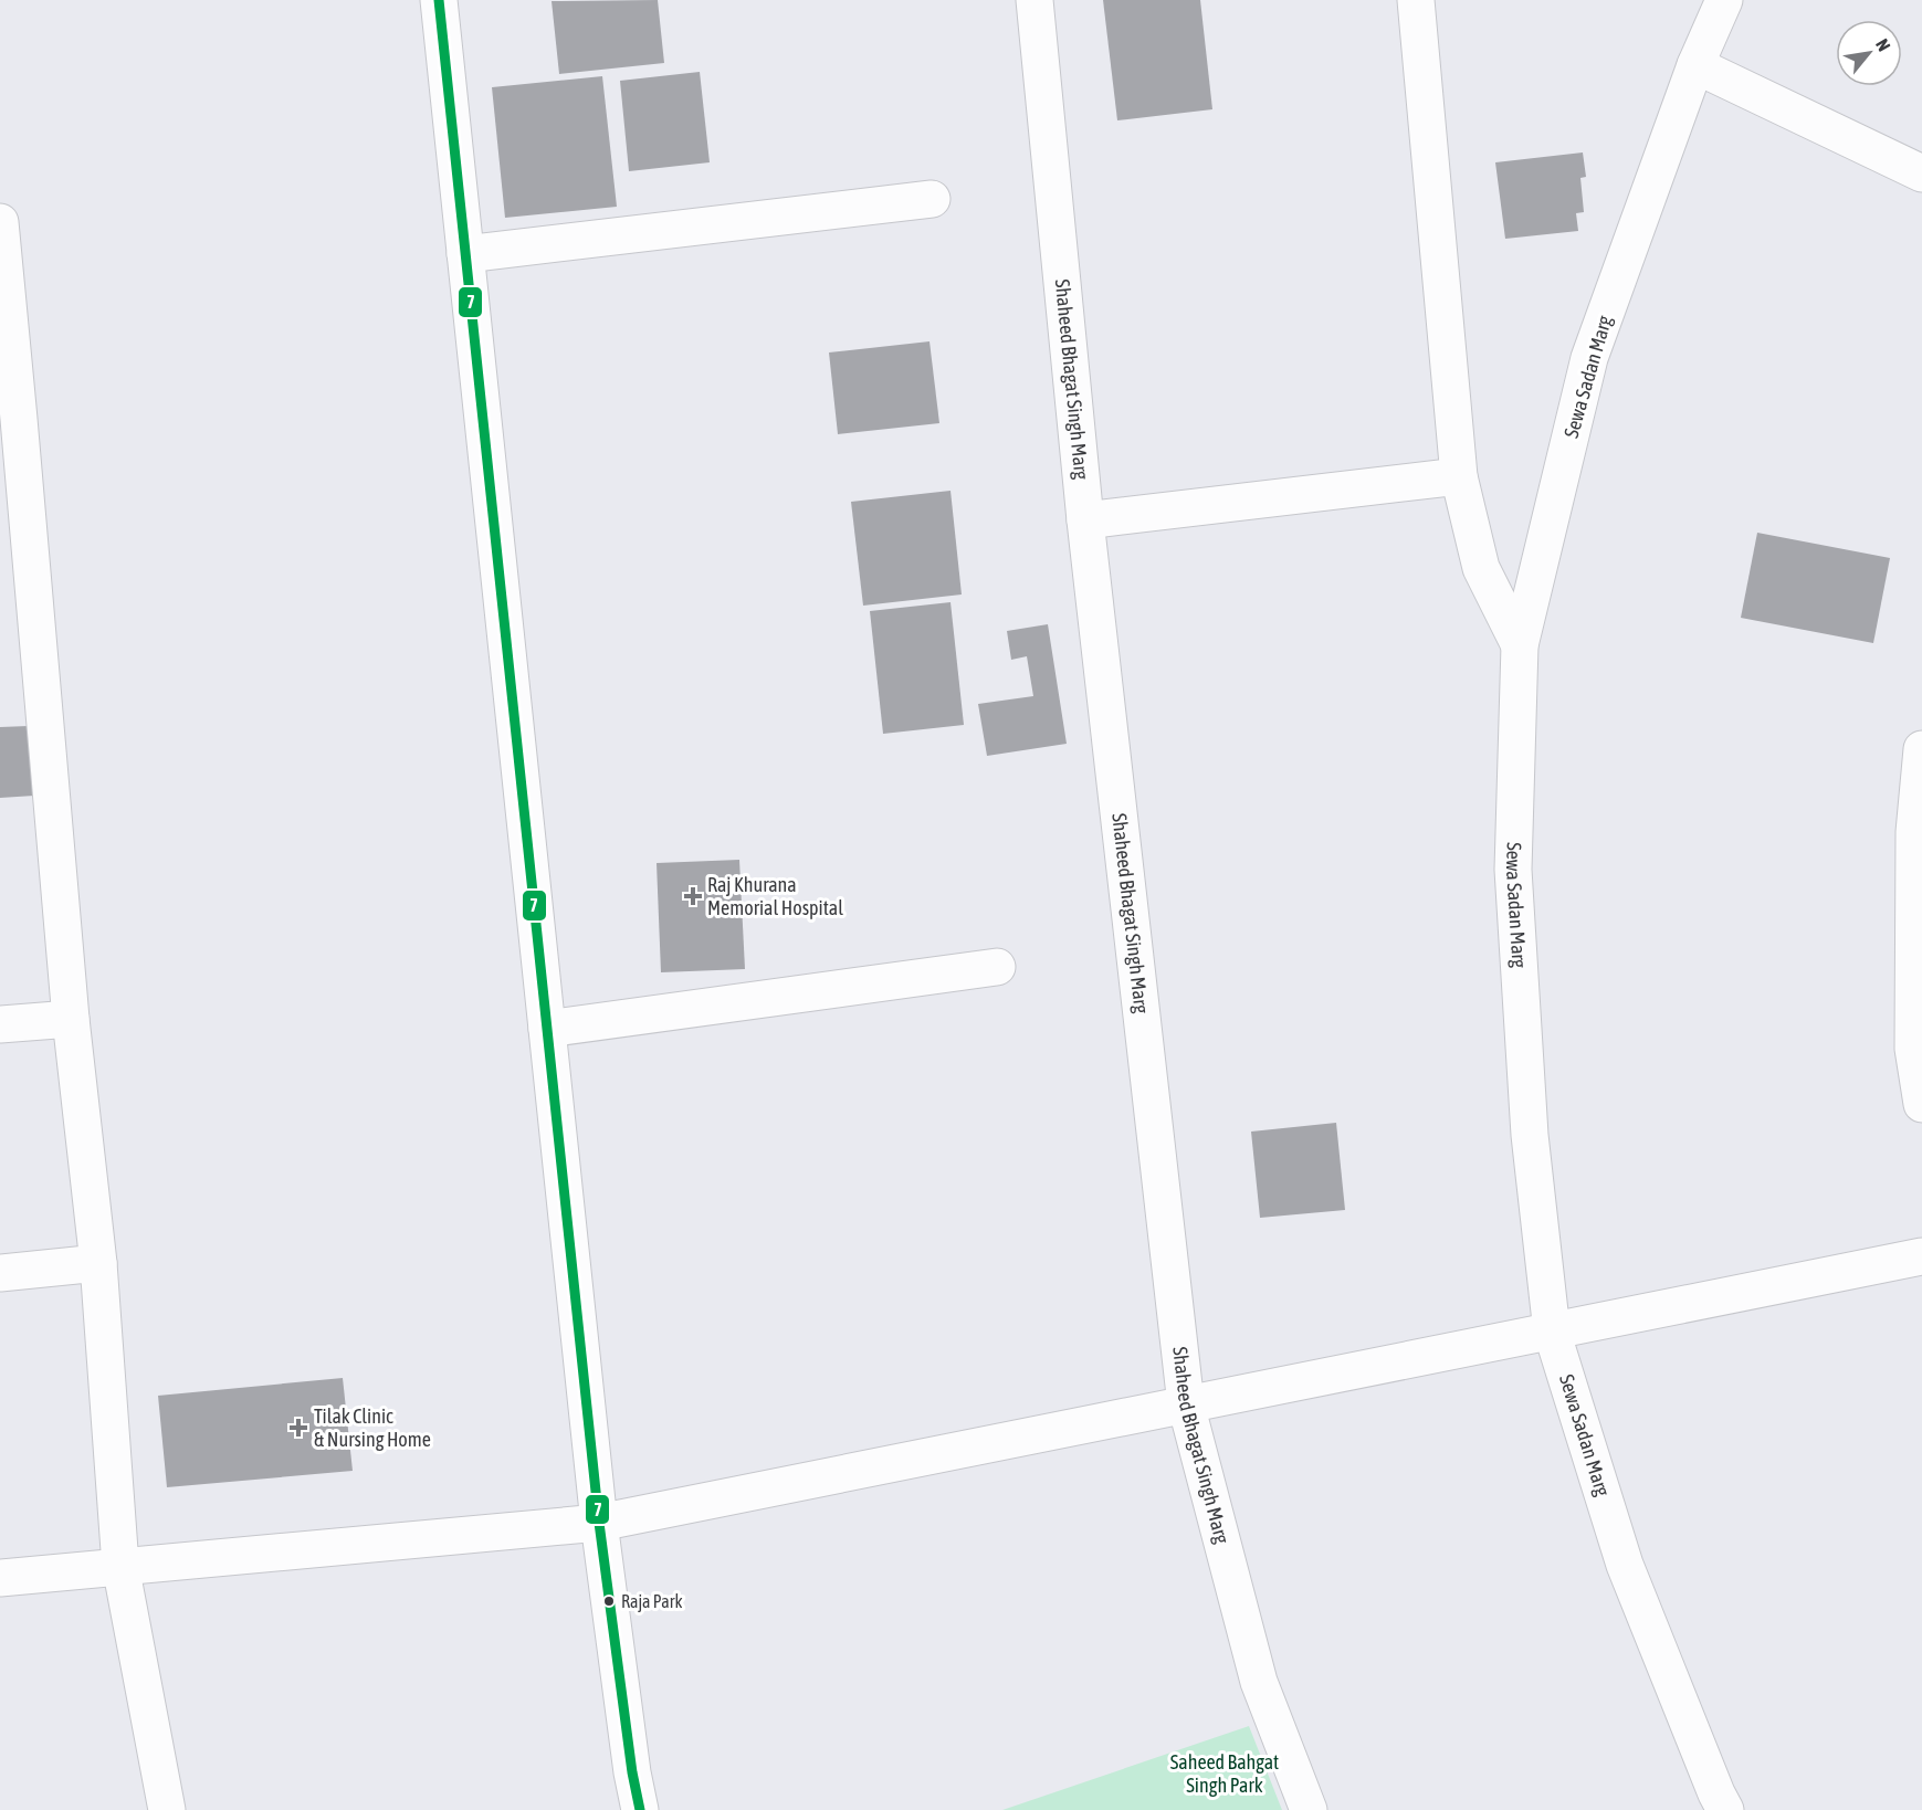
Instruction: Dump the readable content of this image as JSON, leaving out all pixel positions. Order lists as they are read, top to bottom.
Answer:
{
  "streets": {
    "street": ["Sewa Sadan Marg", "Shaheed Bhagat Singh Marg"]
  },
  "parks": ["Saheed Bahgat Singh Park"],
  "places": {
    "health": ["Raj Khurana Memorial Hospital", "Tilak Clinic & Nursing Home"],
    "other": ["Raja Park"]
  },
  "lines": ["transit line 7"],
  "north": "top right"
}
